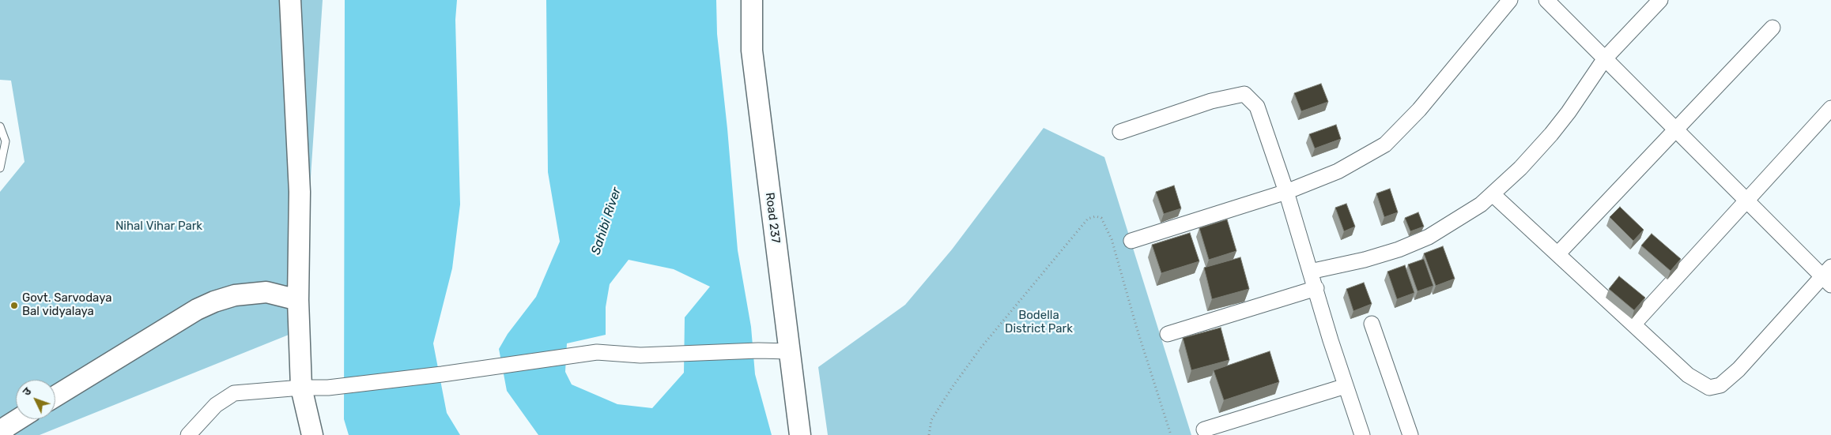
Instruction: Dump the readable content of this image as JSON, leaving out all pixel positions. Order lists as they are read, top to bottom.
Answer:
{
  "streets": {
    "street": ["Road 237"]
  },
  "water": ["Sahibi River"],
  "parks": ["Nihal Vihar Park", "Bodella District Park"],
  "places": ["Govt. Sarvodaya Bal vidyalaya"],
  "north": "top left"
}
